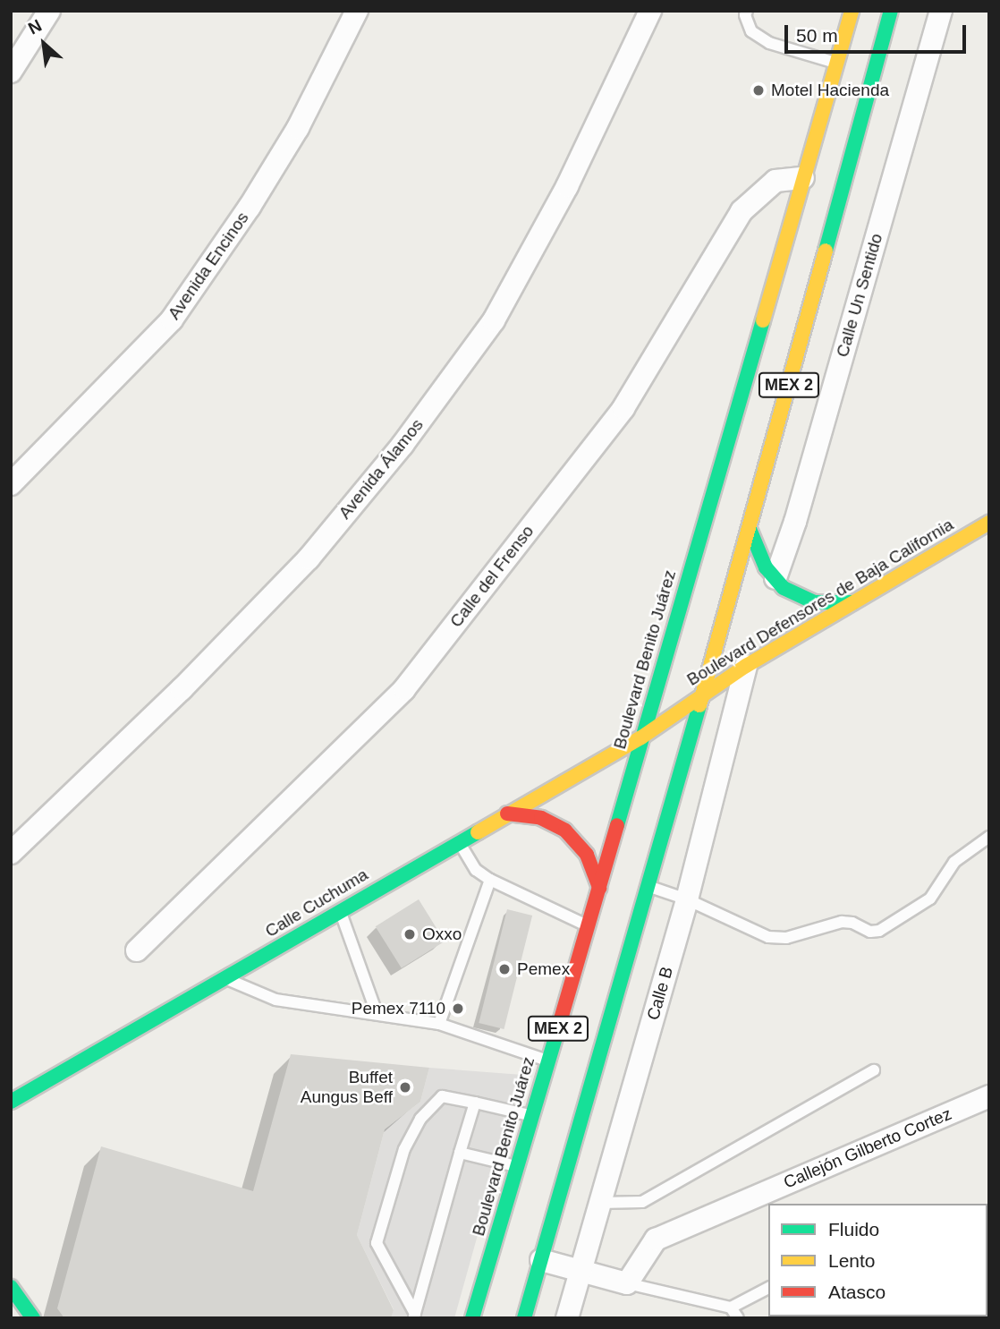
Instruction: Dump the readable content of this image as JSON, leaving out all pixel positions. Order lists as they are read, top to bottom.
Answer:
{
  "streets": {
    "main road": [
      "MEX 2",
      "Boulevard Defensores de Baja California",
      "Boulevard Benito Juárez",
      "Calle Cuchuma"
    ],
    "street": [
      "Avenida Encinos",
      "Calle Un Sentido",
      "Avenida Álamos",
      "Calle del Frenso",
      "Calle B",
      "Callejón Gilberto Cortez"
    ]
  },
  "crossings": [
    ["MEX 2", "Boulevard Defensores de Baja California"],
    ["Calle del Frenso", "Boulevard Benito Juárez"],
    ["Boulevard Defensores de Baja California", "Boulevard Benito Juárez"],
    ["Boulevard Defensores de Baja California", "Calle Cuchuma"],
    ["Boulevard Defensores de Baja California", "Calle B"],
    ["Boulevard Benito Juárez", "Calle Cuchuma"]
  ],
  "places": [
    "Motel Hacienda",
    "Oxxo",
    "Pemex",
    "Pemex 7110",
    "Buffet Aungus Beff"
  ],
  "legend": ["Fluido", "Lento", "Atasco"],
  "scale_bar": "50 m",
  "north": "top left"
}
